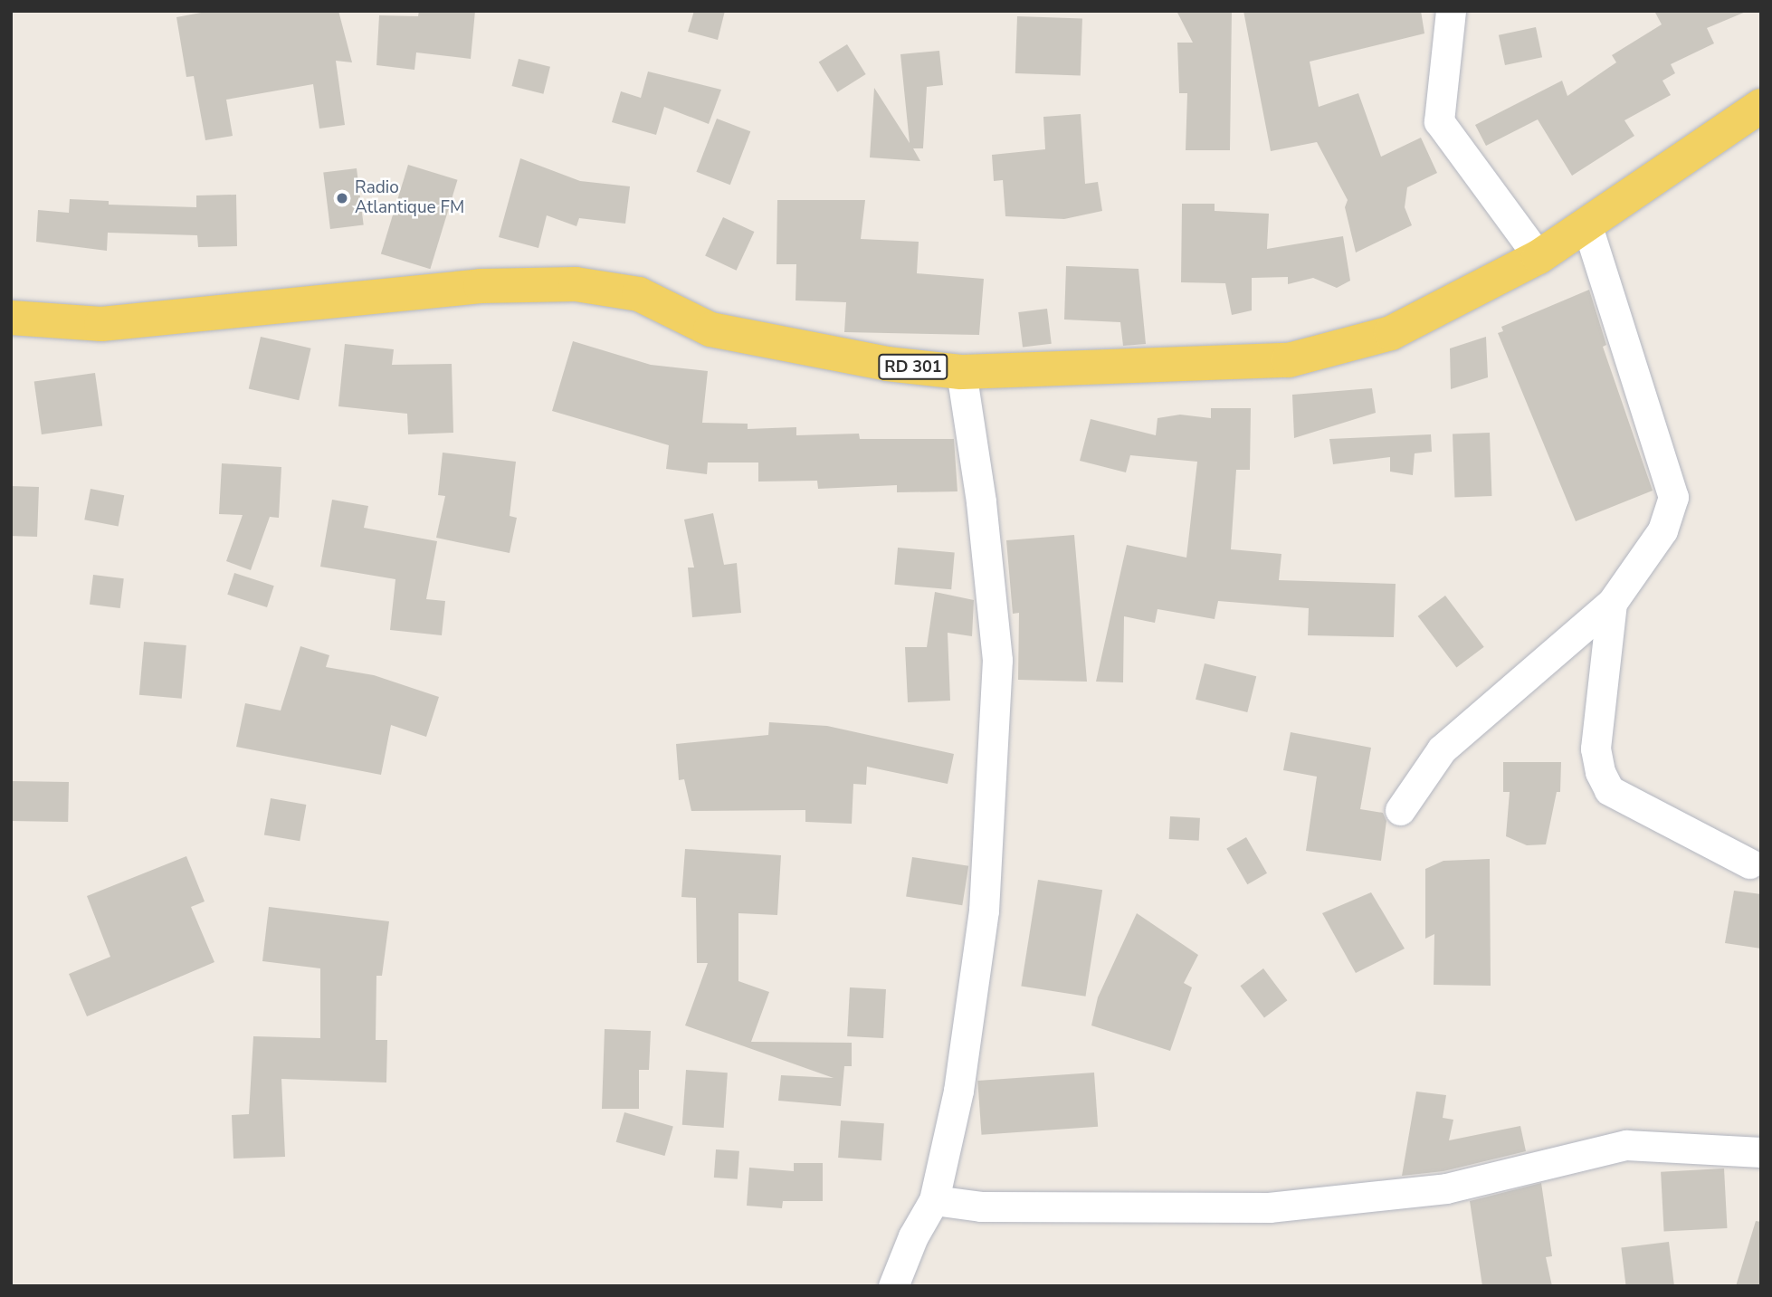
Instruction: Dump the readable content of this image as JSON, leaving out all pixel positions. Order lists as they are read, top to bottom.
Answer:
{
  "streets": {
    "main road": ["RD 301"]
  },
  "places": ["Radio Atlantique FM"]
}
